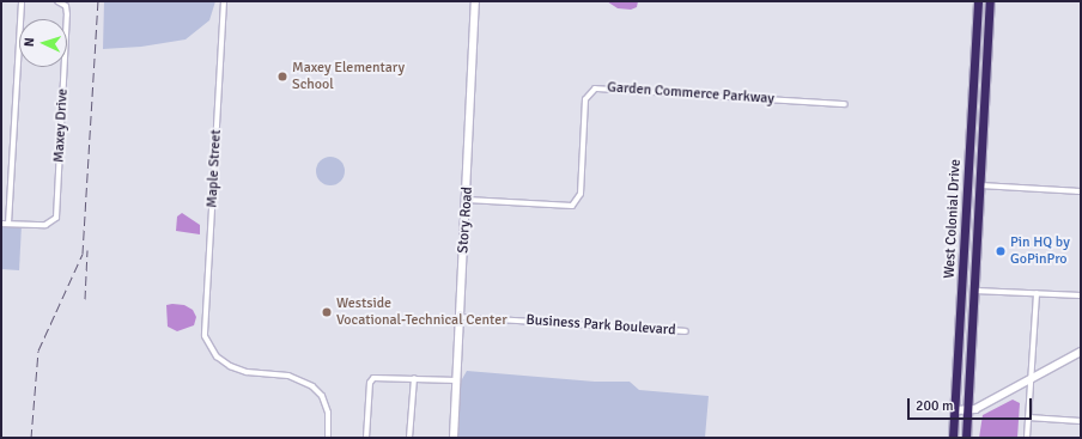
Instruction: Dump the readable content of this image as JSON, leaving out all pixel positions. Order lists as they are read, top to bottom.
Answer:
{
  "streets": {
    "highway": ["West Colonial Drive"],
    "street": [
      "Garden Commerce Parkway",
      "Maxey Drive",
      "Maple Street",
      "Story Road",
      "Business Park Boulevard"
    ]
  },
  "crossings": [
    ["Garden Commerce Parkway", "Story Road"],
    ["Story Road", "Business Park Boulevard"]
  ],
  "places": ["Maxey Elementary School", "Pin HQ by GoPinPro", "Westside Vocational-Technical Center"],
  "scale_bar": "200 m",
  "north": "left"
}
